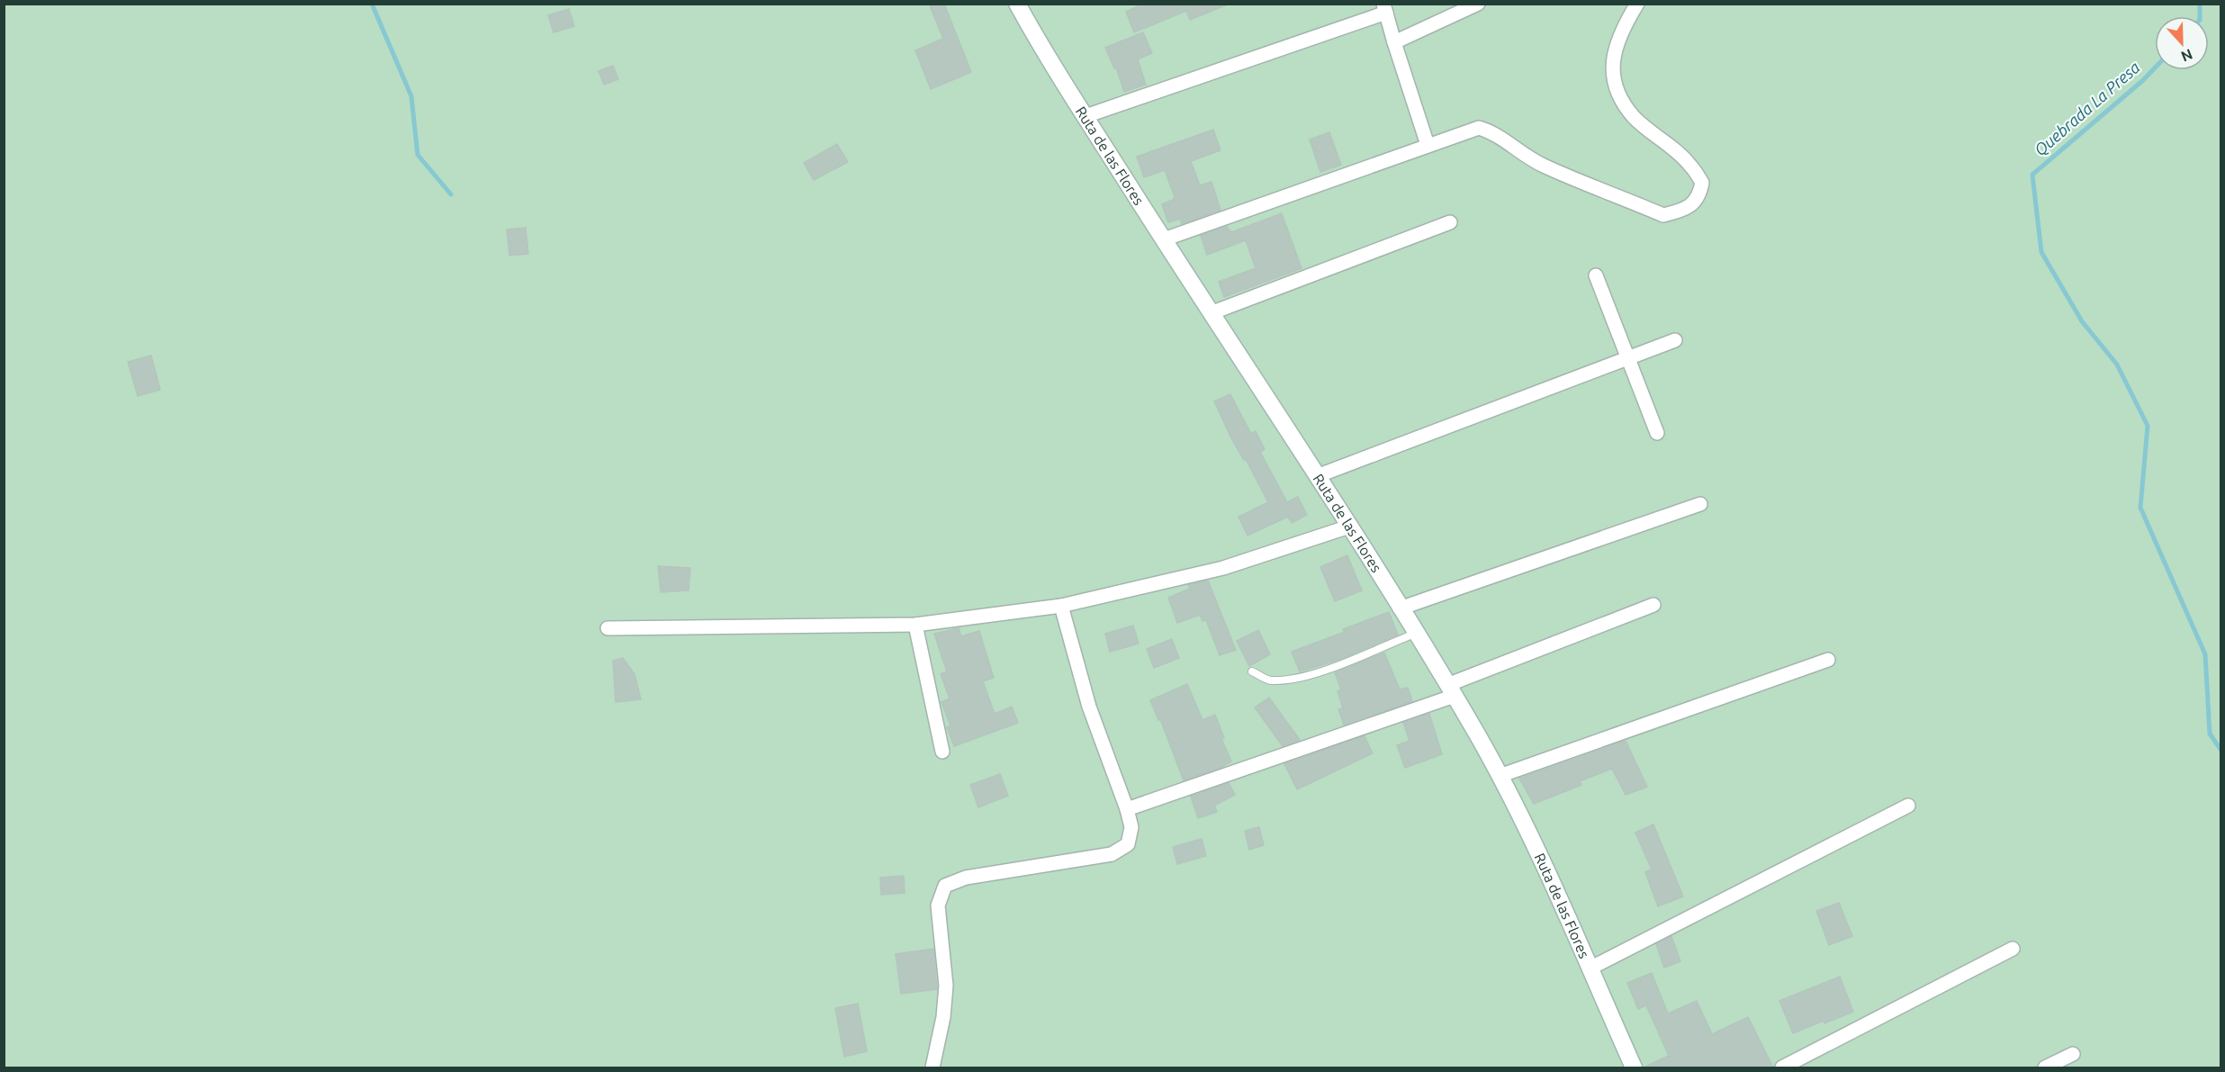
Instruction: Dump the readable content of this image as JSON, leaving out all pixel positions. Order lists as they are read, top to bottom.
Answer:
{
  "streets": {
    "main road": ["Ruta de las Flores"]
  },
  "water": ["Quebrada La Presa"],
  "north": "bottom"
}
